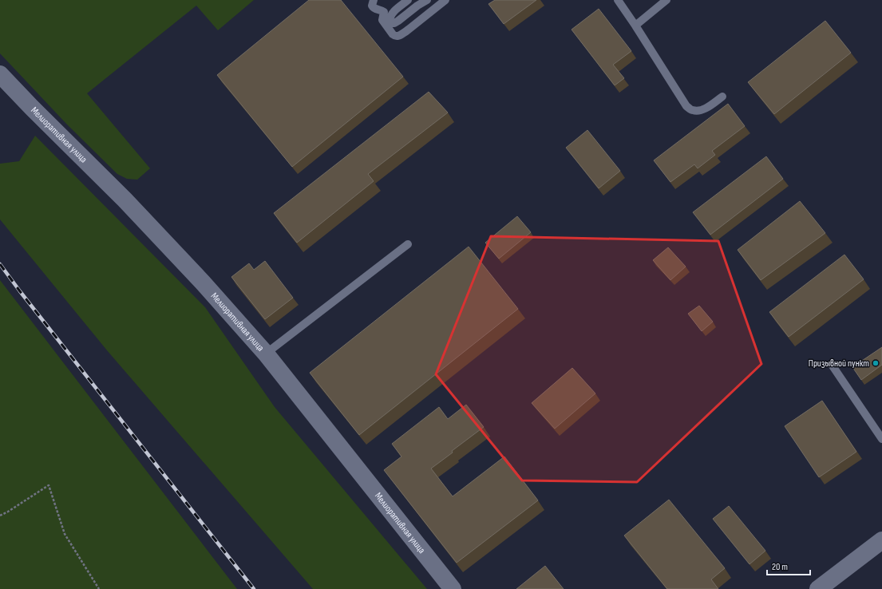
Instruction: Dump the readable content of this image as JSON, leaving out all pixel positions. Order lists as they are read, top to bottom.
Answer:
{
  "streets": {
    "street": ["Мелиоративная улица"]
  },
  "places": ["Призывной пункт"],
  "scale_bar": "20 m"
}
